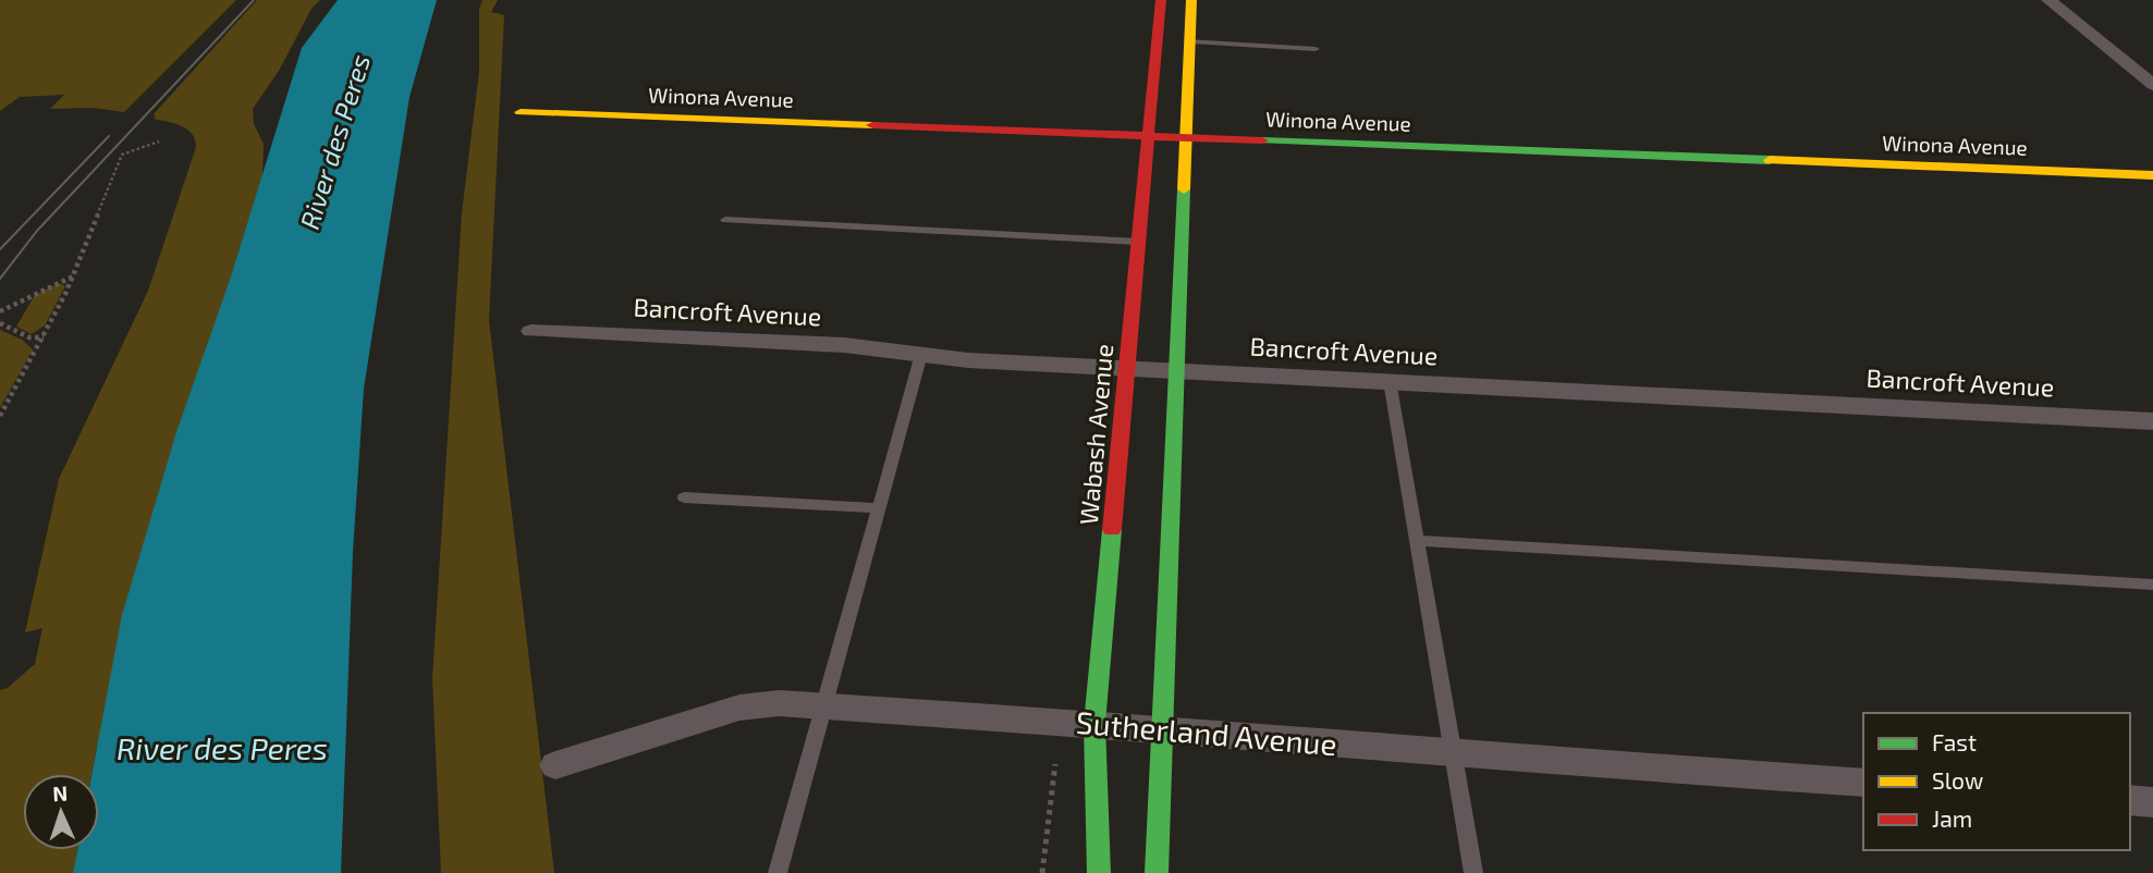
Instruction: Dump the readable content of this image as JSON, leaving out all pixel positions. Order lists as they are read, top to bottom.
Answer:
{
  "streets": {
    "main road": ["Winona Avenue", "Wabash Avenue"],
    "street": ["Bancroft Avenue", "Sutherland Avenue"]
  },
  "crossings": [
    ["Winona Avenue", "Wabash Avenue"],
    ["Bancroft Avenue", "Wabash Avenue"],
    ["Wabash Avenue", "Sutherland Avenue"]
  ],
  "water": ["River des Peres"],
  "legend": ["Fast", "Slow", "Jam"],
  "north": "top"
}
